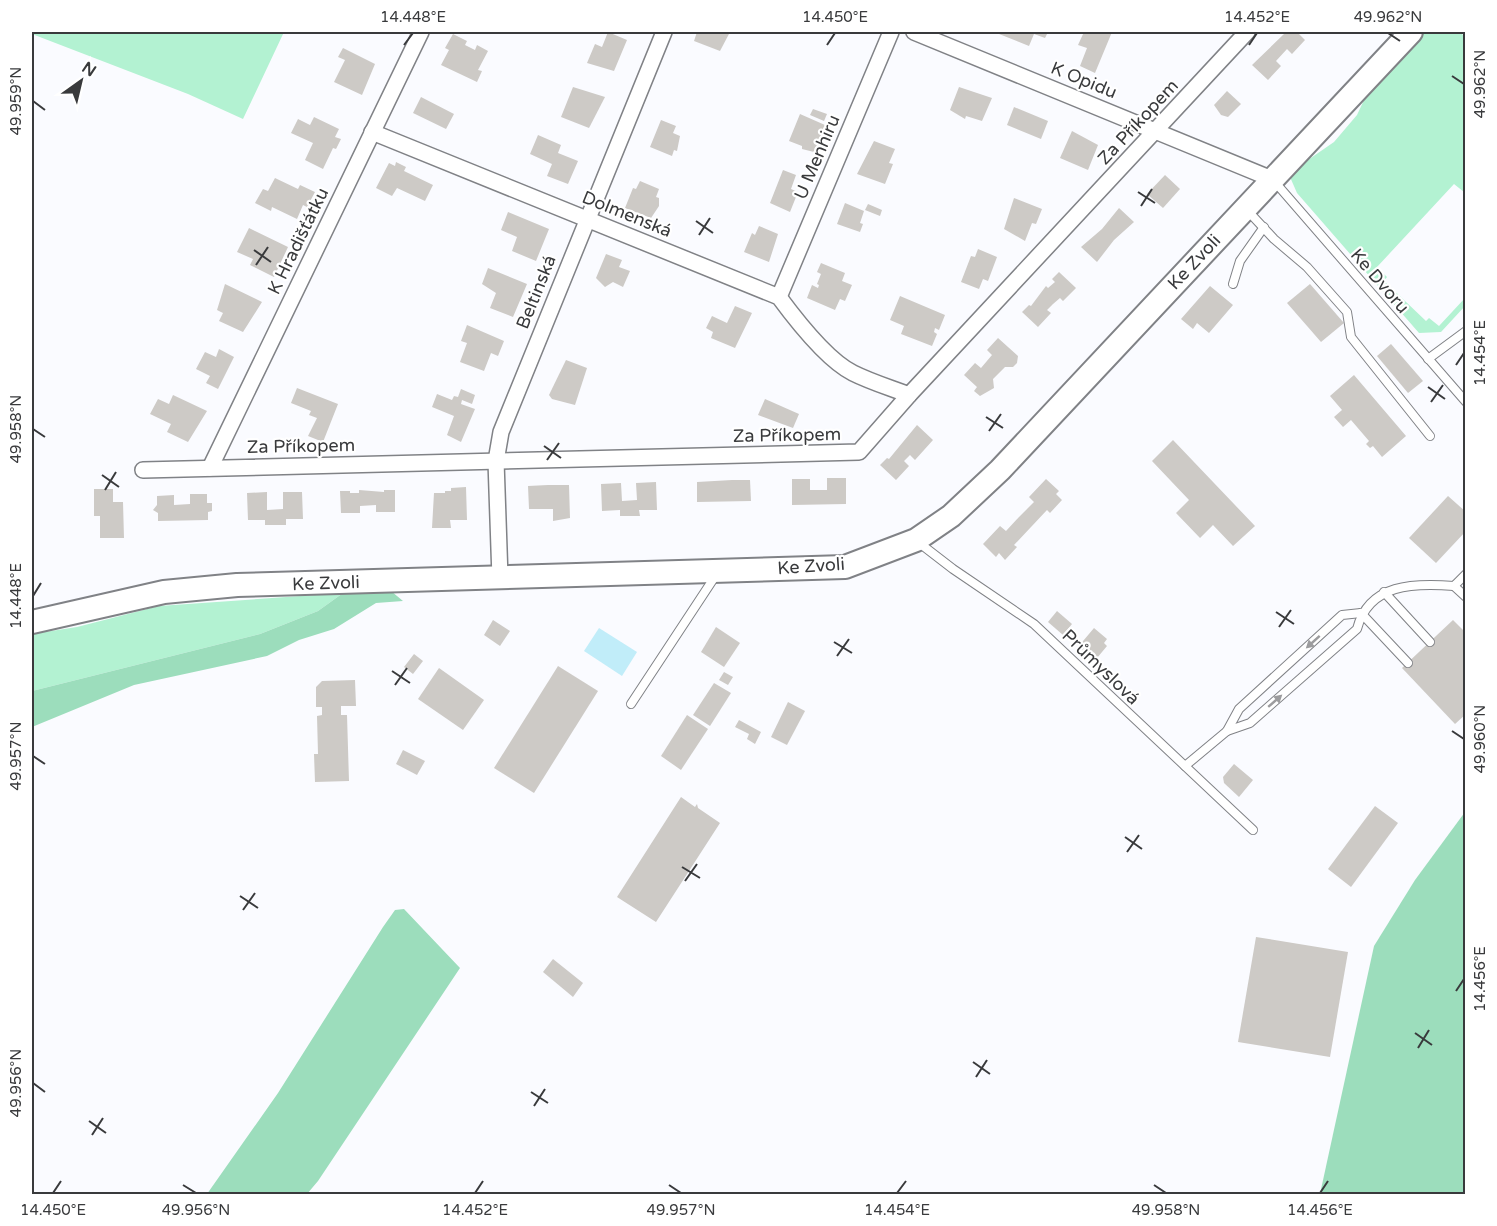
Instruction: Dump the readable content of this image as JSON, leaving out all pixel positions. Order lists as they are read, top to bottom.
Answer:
{
  "streets": {
    "street": [
      "K Opidu",
      "Za Příkopem",
      "U Menhiru",
      "Dolmenská",
      "K Hradišťátku",
      "Ke Zvoli",
      "Beltinská"
    ],
    "lane": ["Ke Dvoru", "Průmyslová"]
  },
  "crossings": [
    ["K Opidu", "Za Příkopem"],
    ["K Opidu", "Ke Zvoli"],
    ["K Opidu", "Ke Dvoru"],
    ["Za Příkopem", "K Hradišťátku"],
    ["Za Příkopem", "Beltinská"],
    ["U Menhiru", "Dolmenská"],
    ["Dolmenská", "K Hradišťátku"],
    ["Dolmenská", "Beltinská"],
    ["Ke Zvoli", "Ke Dvoru"],
    ["Ke Zvoli", "Beltinská"],
    ["Ke Zvoli", "Průmyslová"]
  ],
  "north": "top right",
  "coordinates": [
    "14.448°E",
    "14.450°E",
    "14.452°E",
    "49.962°N",
    "49.959°N",
    "14.454°E",
    "49.958°N",
    "49.960°N",
    "49.957°N",
    "14.456°E",
    "49.956°N"
  ]
}
